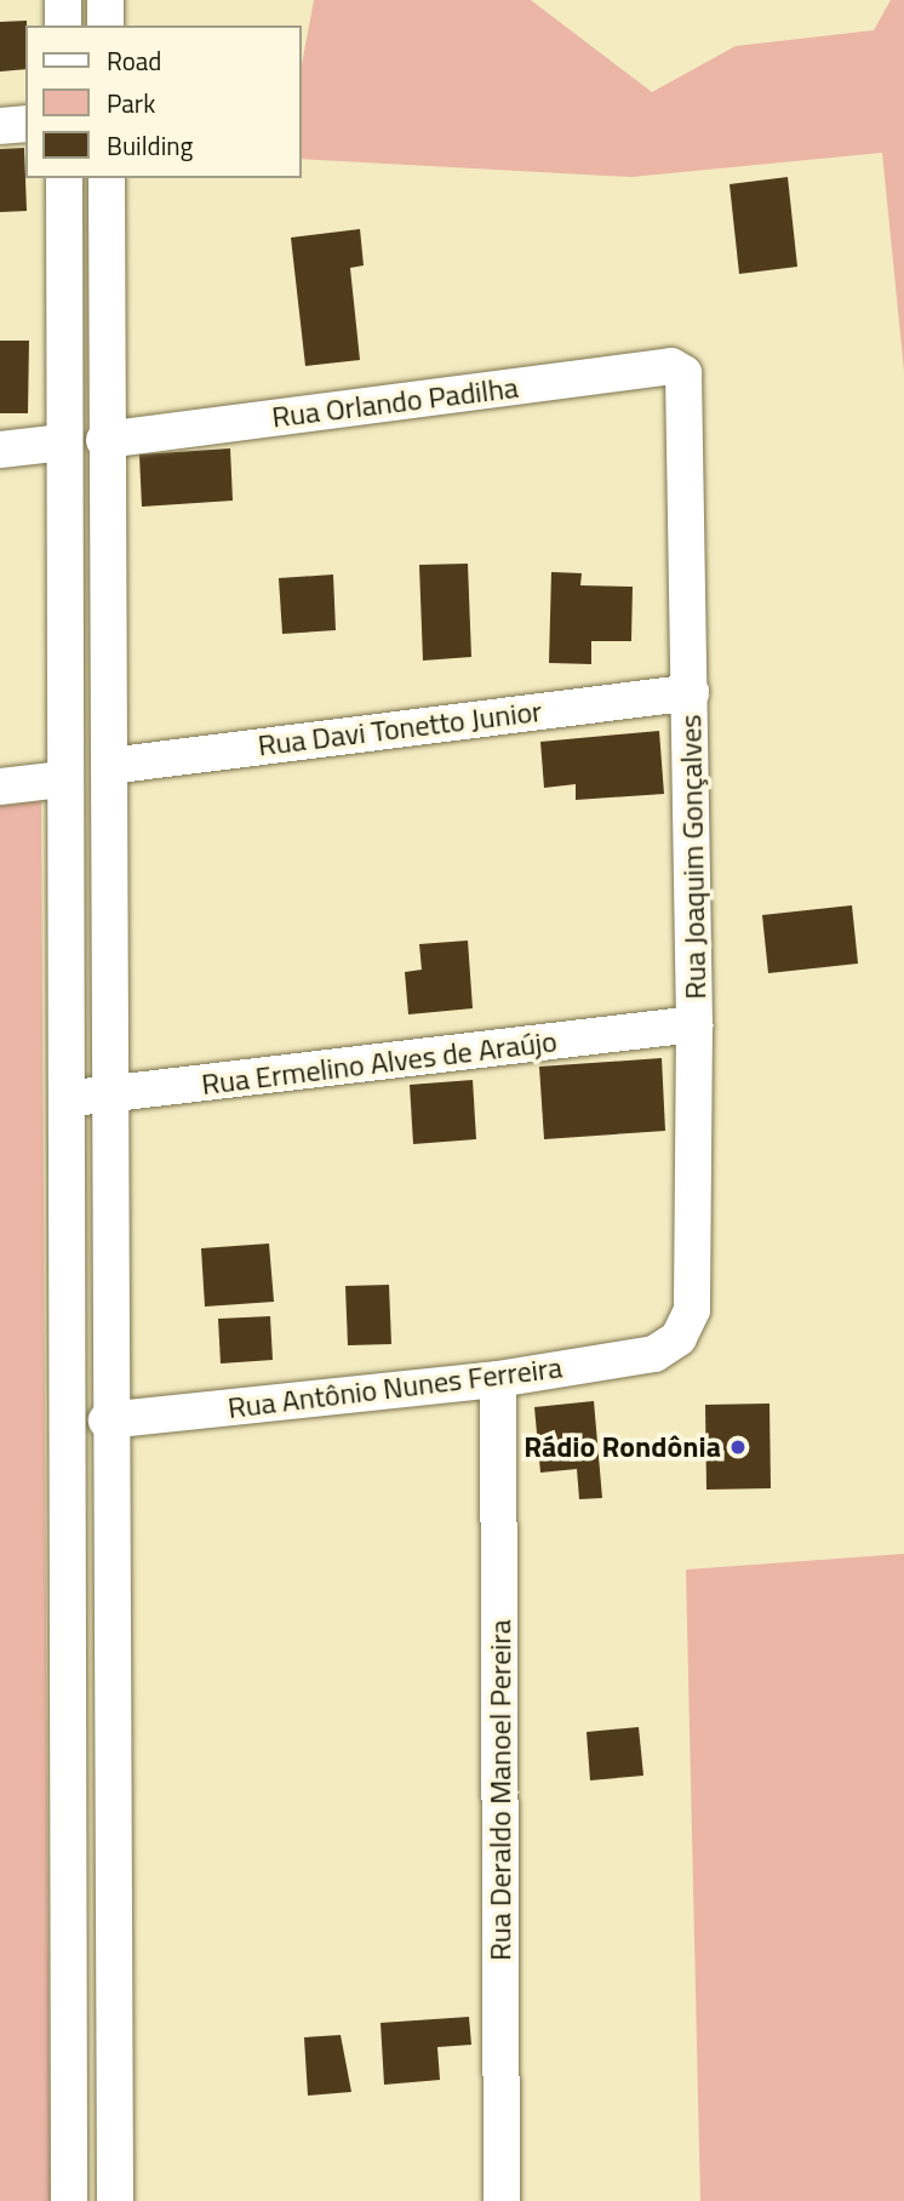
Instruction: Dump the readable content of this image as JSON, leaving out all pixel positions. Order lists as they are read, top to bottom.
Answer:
{
  "streets": {
    "street": [
      "Rua Orlando Padilha",
      "Rua Davi Tonetto Junior",
      "Rua Joaquim Gonçalves",
      "Rua Ermelino Alves de Araújo",
      "Rua Antônio Nunes Ferreira",
      "Rua Deraldo Manoel Pereira"
    ]
  },
  "crossings": [
    ["Rua Orlando Padilha", "Rua Joaquim Gonçalves"],
    ["Rua Davi Tonetto Junior", "Rua Joaquim Gonçalves"],
    ["Rua Joaquim Gonçalves", "Rua Ermelino Alves de Araújo"],
    ["Rua Joaquim Gonçalves", "Rua Antônio Nunes Ferreira"],
    ["Rua Antônio Nunes Ferreira", "Rua Deraldo Manoel Pereira"]
  ],
  "places": ["Rádio Rondônia"],
  "legend": ["Road", "Park", "Building"]
}
